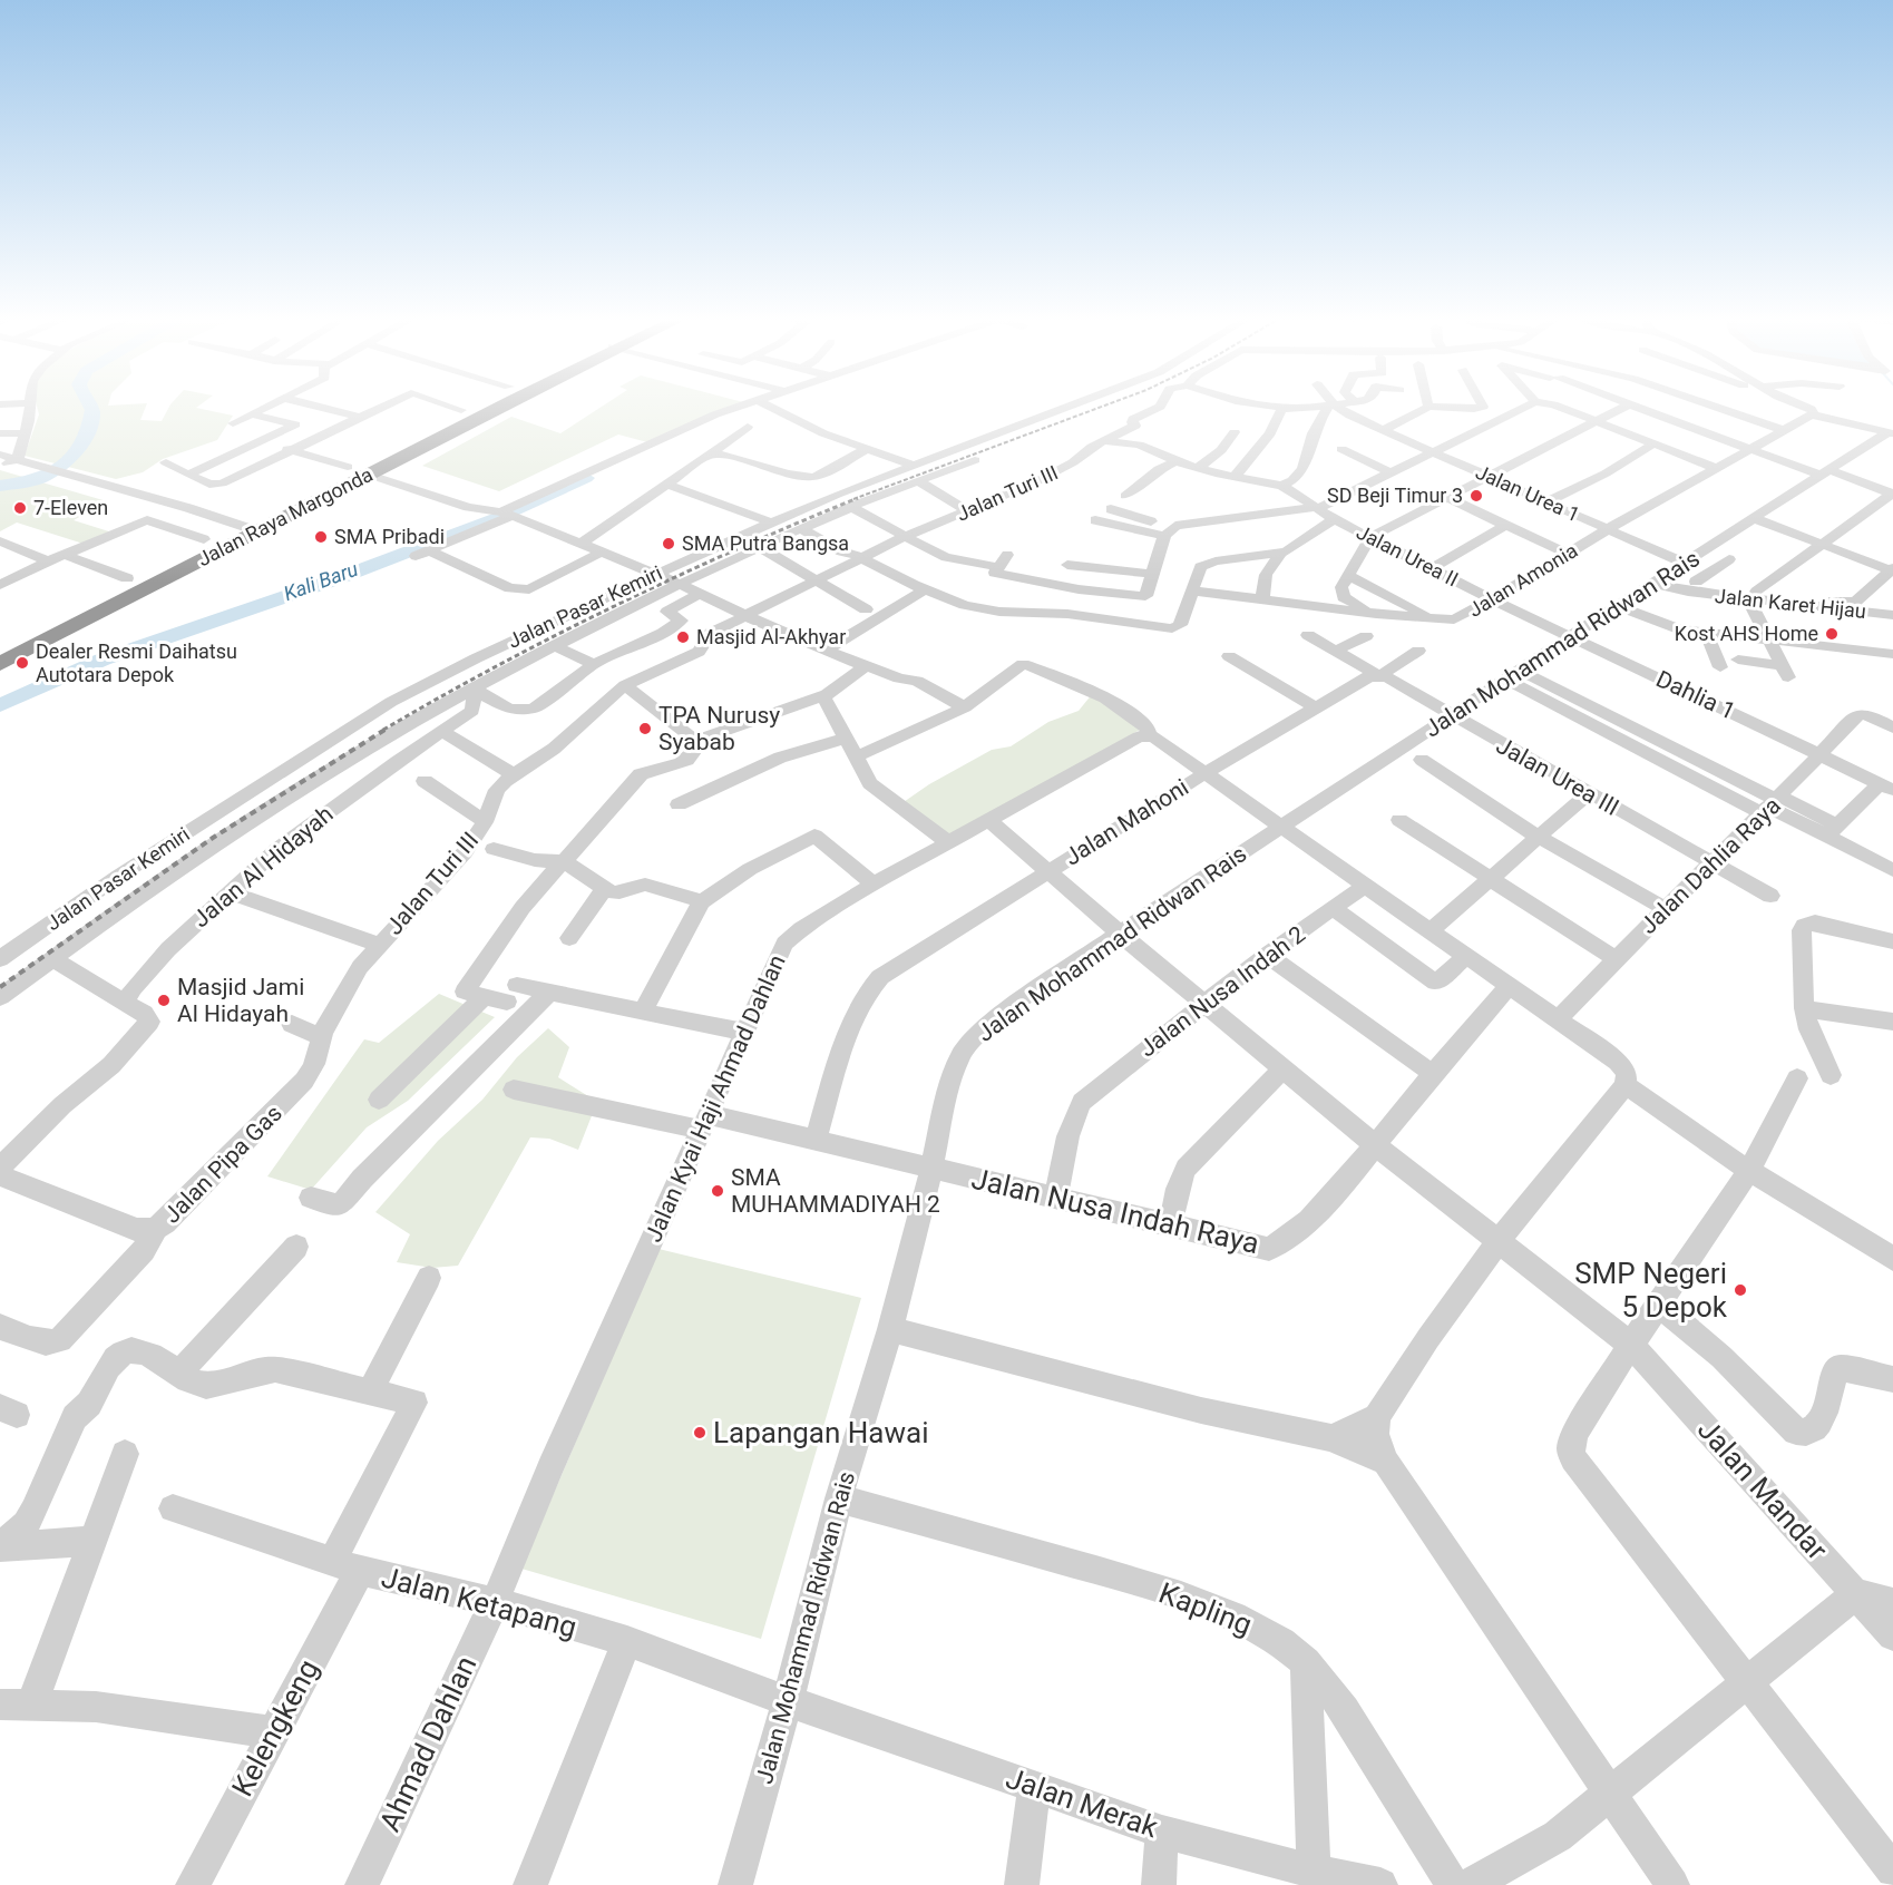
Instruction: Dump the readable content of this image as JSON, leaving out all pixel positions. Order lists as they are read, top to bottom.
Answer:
{
  "streets": {
    "highway": ["Jalan Raya Margonda"],
    "street": [
      "Jalan Turi III",
      "Jalan Urea 1",
      "Jalan Urea II",
      "Jalan Amonia",
      "Jalan Karet Hijau",
      "Jalan Pasar Kemiri",
      "Jalan Mohammad Ridwan Rais",
      "Dahlia 1",
      "Jalan Urea III",
      "Jalan Mahoni",
      "Jalan Dahlia Raya",
      "Jalan Al Hidayah",
      "Jalan Nusa Indah 2",
      "Jalan Kyai Haji Ahmad Dahlan",
      "Jalan Pipa Gas",
      "Jalan Nusa Indah Raya",
      "Jalan Mandar",
      "Jalan Ketapang",
      "Kapling",
      "Kelengkeng",
      "Ahmad Dahlan",
      "Jalan Merak"
    ]
  },
  "crossings": [
    ["Jalan Turi III", "Jalan Al Hidayah"],
    ["Jalan Turi III", "Jalan Pipa Gas"],
    ["Jalan Urea 1", "Jalan Amonia"],
    ["Jalan Urea 1", "Jalan Mohammad Ridwan Rais"],
    ["Jalan Urea II", "Jalan Amonia"],
    ["Jalan Urea II", "Jalan Mohammad Ridwan Rais"],
    ["Jalan Urea II", "Dahlia 1"],
    ["Jalan Karet Hijau", "Jalan Mohammad Ridwan Rais"],
    ["Jalan Mohammad Ridwan Rais", "Dahlia 1"],
    ["Jalan Mohammad Ridwan Rais", "Jalan Urea III"],
    ["Jalan Mohammad Ridwan Rais", "Jalan Nusa Indah Raya"],
    ["Jalan Mohammad Ridwan Rais", "Jalan Ketapang"],
    ["Jalan Mohammad Ridwan Rais", "Kapling"],
    ["Jalan Mohammad Ridwan Rais", "Jalan Merak"],
    ["Dahlia 1", "Jalan Dahlia Raya"],
    ["Jalan Urea III", "Jalan Dahlia Raya"],
    ["Jalan Mahoni", "Jalan Nusa Indah Raya"],
    ["Jalan Nusa Indah 2", "Jalan Nusa Indah Raya"],
    ["Jalan Kyai Haji Ahmad Dahlan", "Jalan Nusa Indah Raya"],
    ["Jalan Kyai Haji Ahmad Dahlan", "Jalan Ketapang"],
    ["Jalan Kyai Haji Ahmad Dahlan", "Ahmad Dahlan"],
    ["Jalan Ketapang", "Kelengkeng"],
    ["Jalan Ketapang", "Ahmad Dahlan"],
    ["Jalan Ketapang", "Jalan Merak"]
  ],
  "water": ["Kali Baru"],
  "places": [
    "SD Beji Timur 3",
    "7-Eleven",
    "SMA Pribadi",
    "SMA Putra Bangsa",
    "Kost AHS Home",
    "Masjid Al-Akhyar",
    "Dealer Resmi Daihatsu Autotara Depok",
    "TPA Nurusy Syabab",
    "Masjid Jami Al Hidayah",
    "SMA MUHAMMADIYAH 2",
    "SMP Negeri 5 Depok",
    "Lapangan Hawai"
  ]
}
